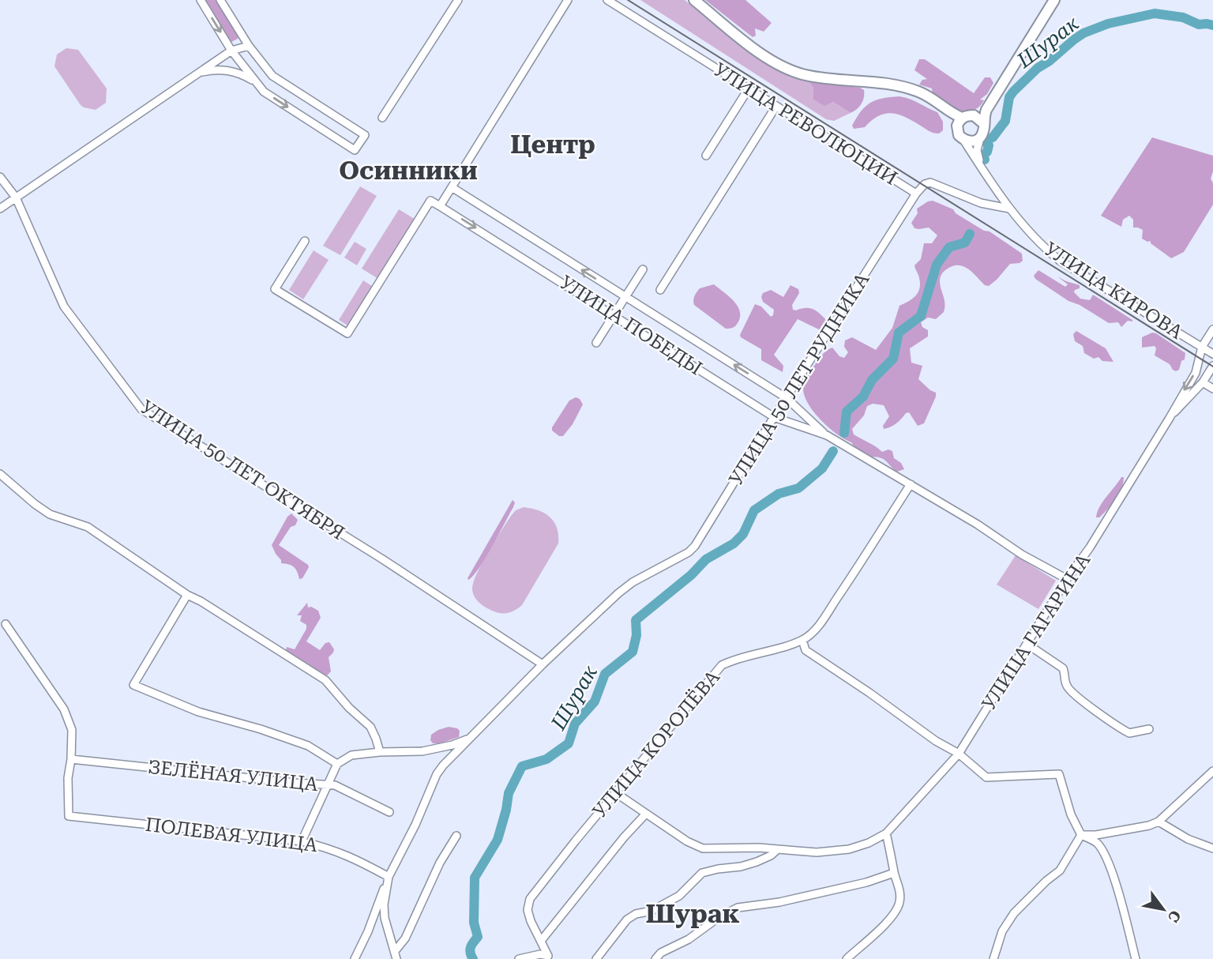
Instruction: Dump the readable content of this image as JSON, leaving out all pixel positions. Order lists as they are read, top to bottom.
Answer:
{
  "streets": {
    "street": [
      "УЛИЦА РЕВОЛЮЦИИ",
      "УЛИЦА КИРОВА",
      "УЛИЦА ПОБЕДЫ",
      "УЛИЦА 50 ЛЕТ РУДНИКА",
      "УЛИЦА 50 ЛЕТ ОКТЯБРЯ",
      "УЛИЦА ГАГАРИНА",
      "УЛИЦА КОРОЛЁВА",
      "ЗЕЛЁНАЯ УЛИЦА",
      "ПОЛЕВАЯ УЛИЦА"
    ]
  },
  "crossings": [
    ["УЛИЦА РЕВОЛЮЦИИ", "УЛИЦА КИРОВА"],
    ["УЛИЦА РЕВОЛЮЦИИ", "УЛИЦА 50 ЛЕТ РУДНИКА"],
    ["УЛИЦА КИРОВА", "УЛИЦА ГАГАРИНА"],
    ["УЛИЦА ПОБЕДЫ", "УЛИЦА 50 ЛЕТ РУДНИКА"],
    ["УЛИЦА ПОБЕДЫ", "УЛИЦА ГАГАРИНА"],
    ["УЛИЦА ПОБЕДЫ", "УЛИЦА КОРОЛЁВА"],
    ["УЛИЦА 50 ЛЕТ РУДНИКА", "УЛИЦА 50 ЛЕТ ОКТЯБРЯ"],
    ["УЛИЦА 50 ЛЕТ РУДНИКА", "ПОЛЕВАЯ УЛИЦА"],
    ["ЗЕЛЁНАЯ УЛИЦА", "ПОЛЕВАЯ УЛИЦА"]
  ],
  "districts": ["Центр", "Осинники", "Шурак"],
  "water": ["Шурак"],
  "north": "bottom right"
}
